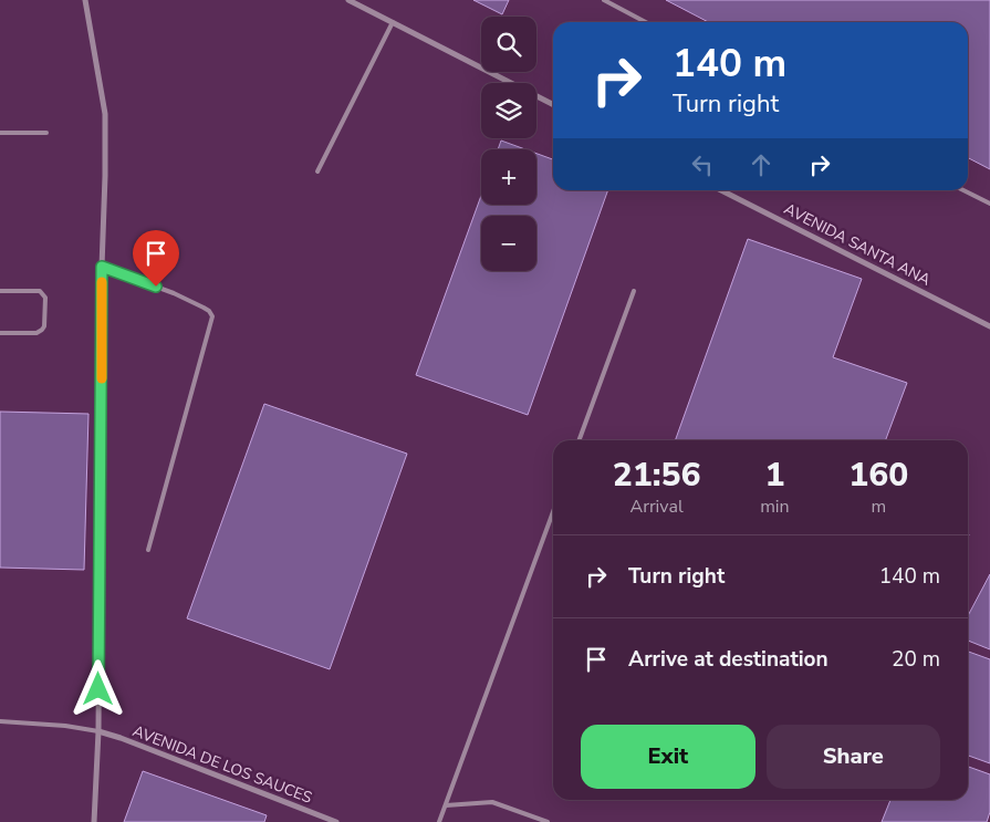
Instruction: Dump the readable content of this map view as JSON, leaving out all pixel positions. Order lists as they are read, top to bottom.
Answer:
{
  "streets": {
    "street": ["AVENIDA SANTA ANA", "AVENIDA DE LOS SAUCES"]
  },
  "page": {
    "map_buttons": ["+", "−"],
    "turn": ["140 m", "Turn right"],
    "eta": [
      "21:56",
      "Arrival",
      "1",
      "min",
      "160",
      "m"
    ],
    "list": [
      {
        "name": "Turn right",
        "value": "140 m"
      },
      {
        "name": "Arrive at destination",
        "value": "20 m"
      }
    ],
    "buttons": ["Exit", "Share"]
  }
}
